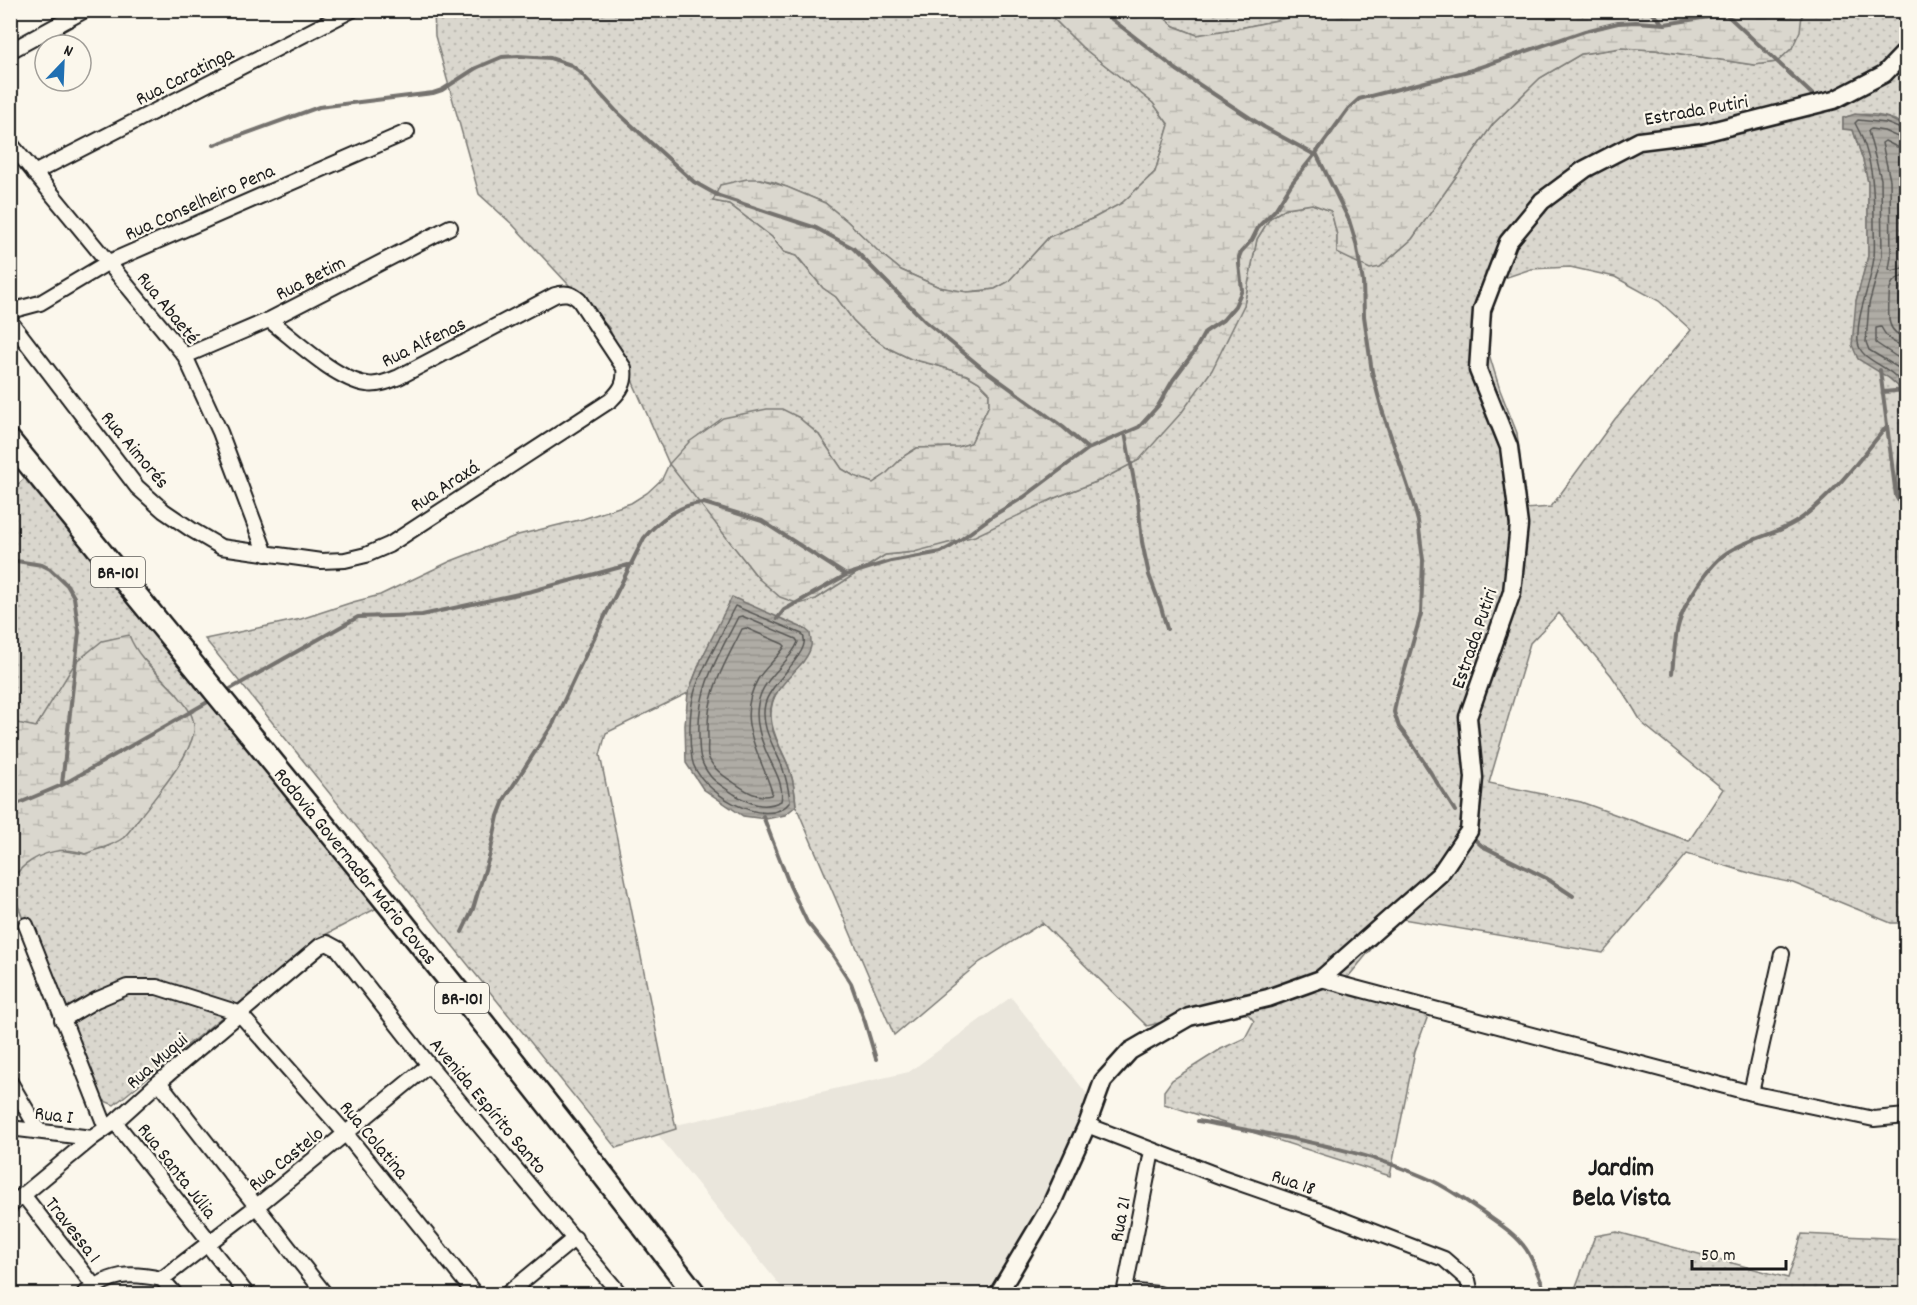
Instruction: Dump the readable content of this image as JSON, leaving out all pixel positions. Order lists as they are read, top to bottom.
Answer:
{
  "streets": {
    "main road": ["BR-101", "Rodovia Governador Mário Covas"],
    "street": [
      "Rua Caratinga",
      "Estrada Putiri",
      "Rua Conselheiro Pena",
      "Rua Betim",
      "Rua Abaeté",
      "Rua Alfenas",
      "Rua Aimorés",
      "Rua Araxá",
      "Rua Muqui",
      "Avenida Espírito Santo",
      "Rua I",
      "Rua Colatina",
      "Rua Castelo",
      "Rua Santa Júlia",
      "Rua 18",
      "Rua 21",
      "Travessa 1"
    ]
  },
  "crossings": [
    ["Rua Caratinga", "Rua Abaeté"],
    ["Estrada Putiri", "Rua 18"],
    ["Rua Conselheiro Pena", "Rua Abaeté"],
    ["Rua Betim", "Rua Abaeté"],
    ["Rua Betim", "Rua Alfenas"],
    ["Rua Abaeté", "Rua Aimorés"],
    ["Rua Abaeté", "Rua Araxá"],
    ["Rua Alfenas", "Rua Araxá"],
    ["Rua Aimorés", "Rua Araxá"],
    ["Rua Muqui", "Avenida Espírito Santo"],
    ["Rua Muqui", "Rua I"],
    ["Rua Muqui", "Rua Colatina"],
    ["Rua Muqui", "Rua Santa Júlia"],
    ["Rua Muqui", "Travessa 1"],
    ["Avenida Espírito Santo", "Rua Castelo"],
    ["Rua Colatina", "Rua Castelo"],
    ["Rua Castelo", "Rua Santa Júlia"],
    ["Rua 18", "Rua 21"]
  ],
  "districts": ["Jardim Bela Vista"],
  "scale_bar": "50 m",
  "north": "top right"
}
